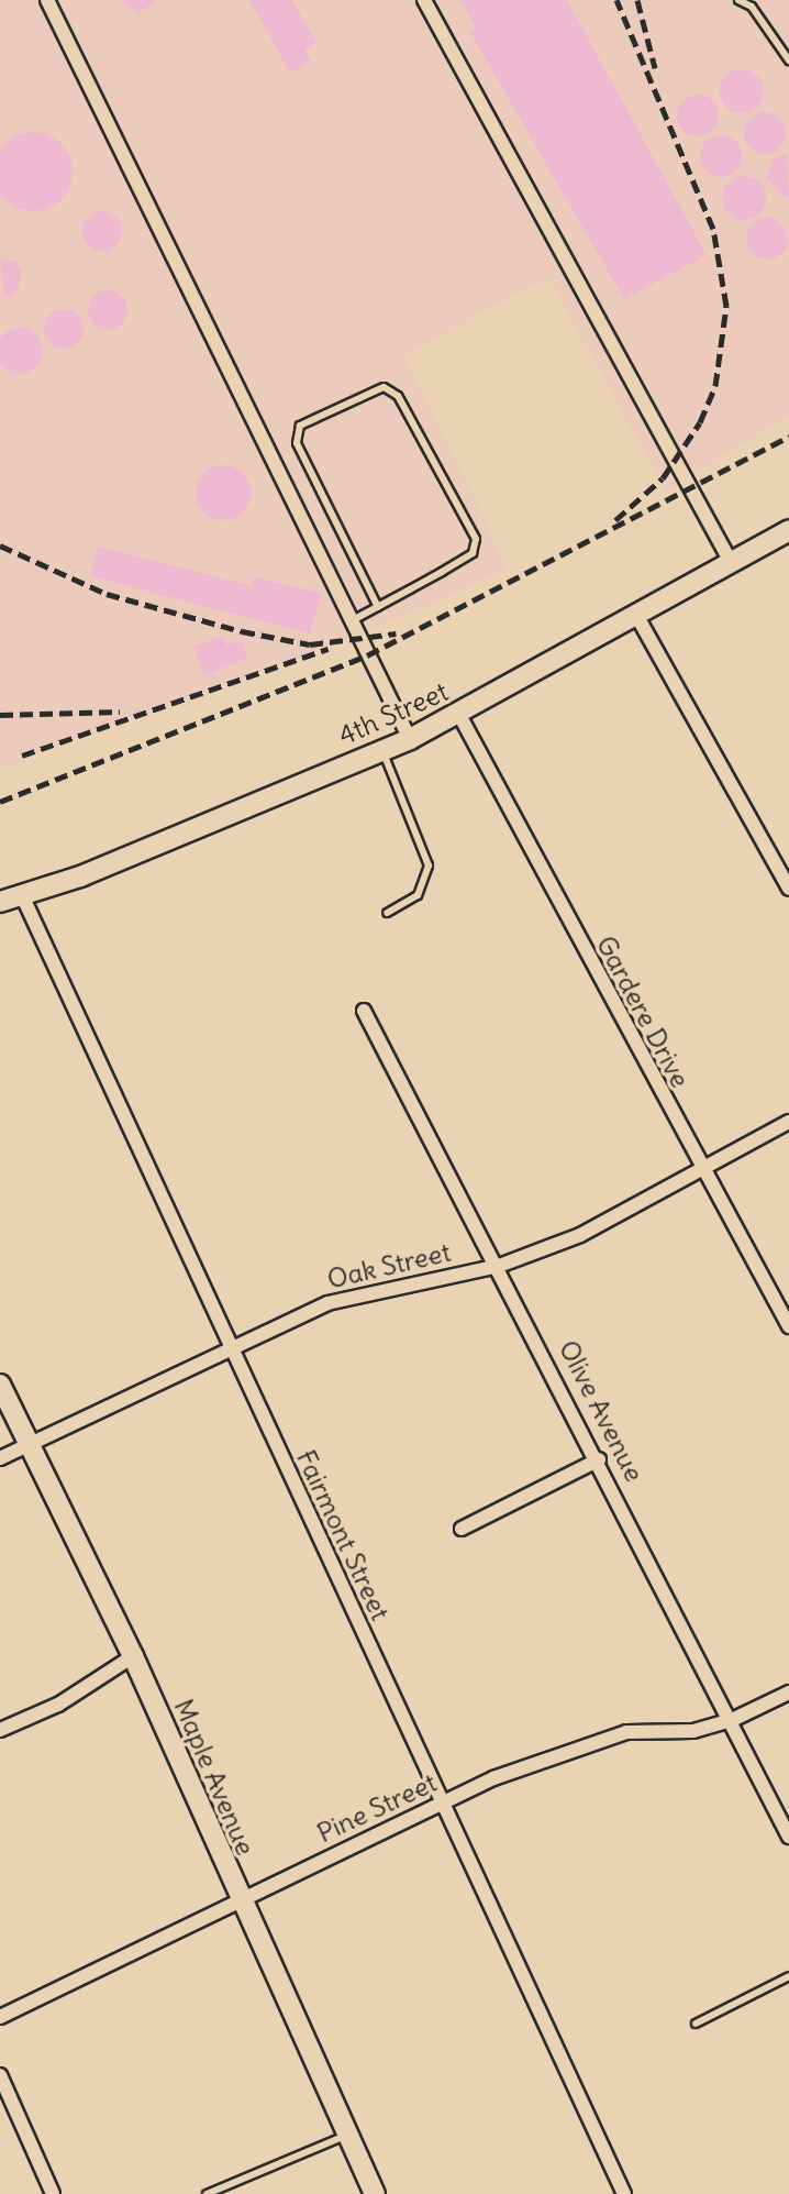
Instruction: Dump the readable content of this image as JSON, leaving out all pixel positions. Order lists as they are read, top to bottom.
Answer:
{
  "streets": {
    "street": [
      "4th Street",
      "Gardere Drive",
      "Oak Street",
      "Olive Avenue",
      "Fairmont Street",
      "Maple Avenue",
      "Pine Street"
    ]
  },
  "crossings": [
    ["4th Street", "Gardere Drive"],
    ["4th Street", "Fairmont Street"],
    ["Gardere Drive", "Oak Street"],
    ["Oak Street", "Olive Avenue"],
    ["Oak Street", "Fairmont Street"],
    ["Oak Street", "Maple Avenue"],
    ["Olive Avenue", "Pine Street"],
    ["Fairmont Street", "Pine Street"],
    ["Maple Avenue", "Pine Street"]
  ]
}
